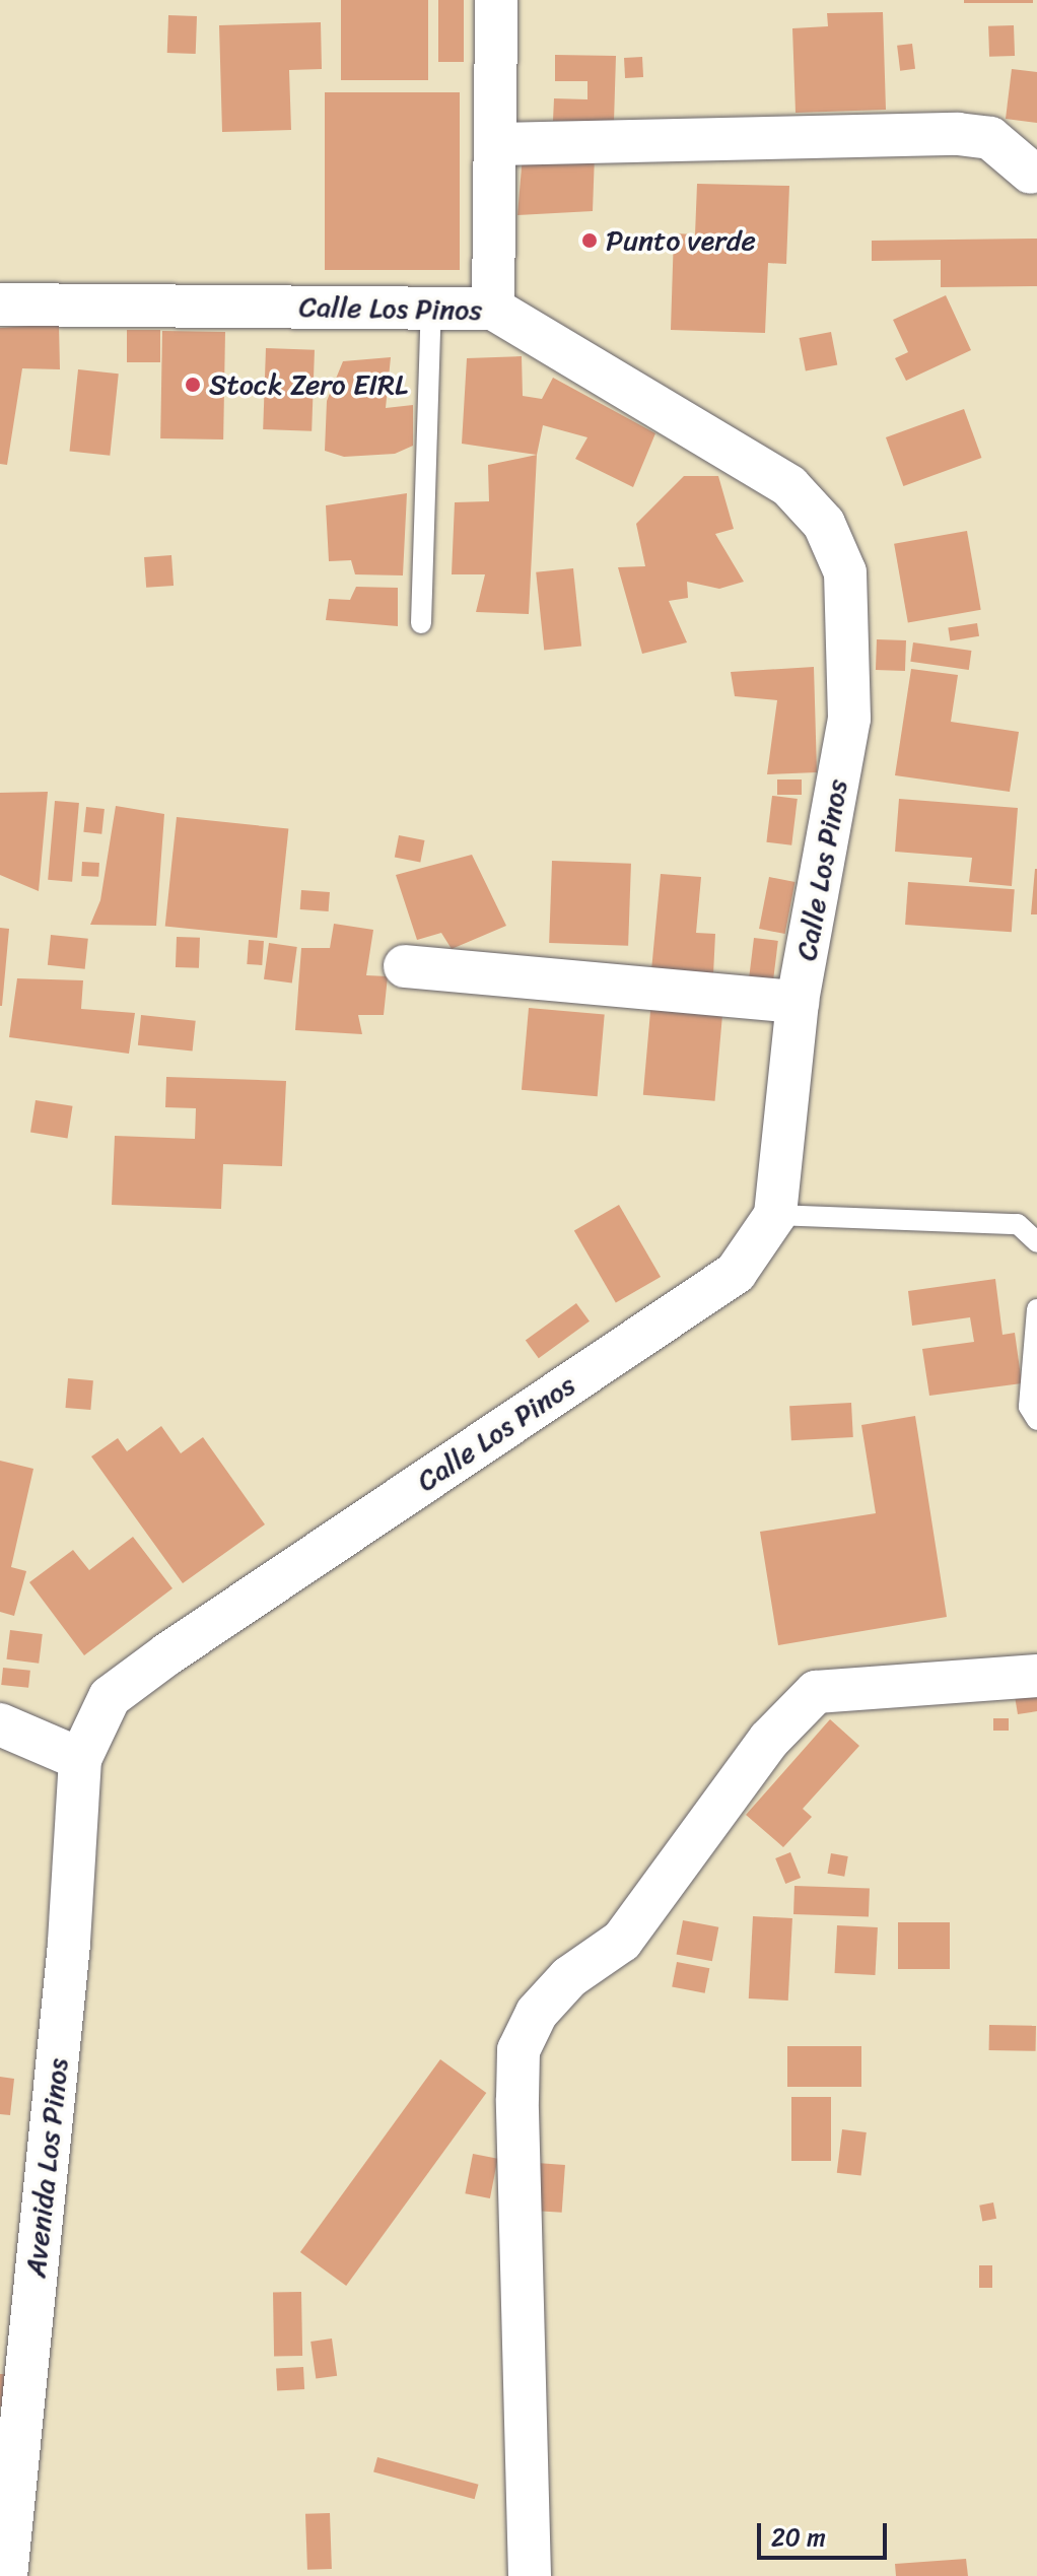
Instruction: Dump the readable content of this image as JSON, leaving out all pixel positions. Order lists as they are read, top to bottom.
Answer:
{
  "streets": {
    "street": ["Calle Los Pinos", "Avenida Los Pinos"]
  },
  "crossings": [
    ["Calle Los Pinos", "Avenida Los Pinos"]
  ],
  "places": ["Punto verde", "Stock Zero EIRL"],
  "scale_bar": "20 m"
}
